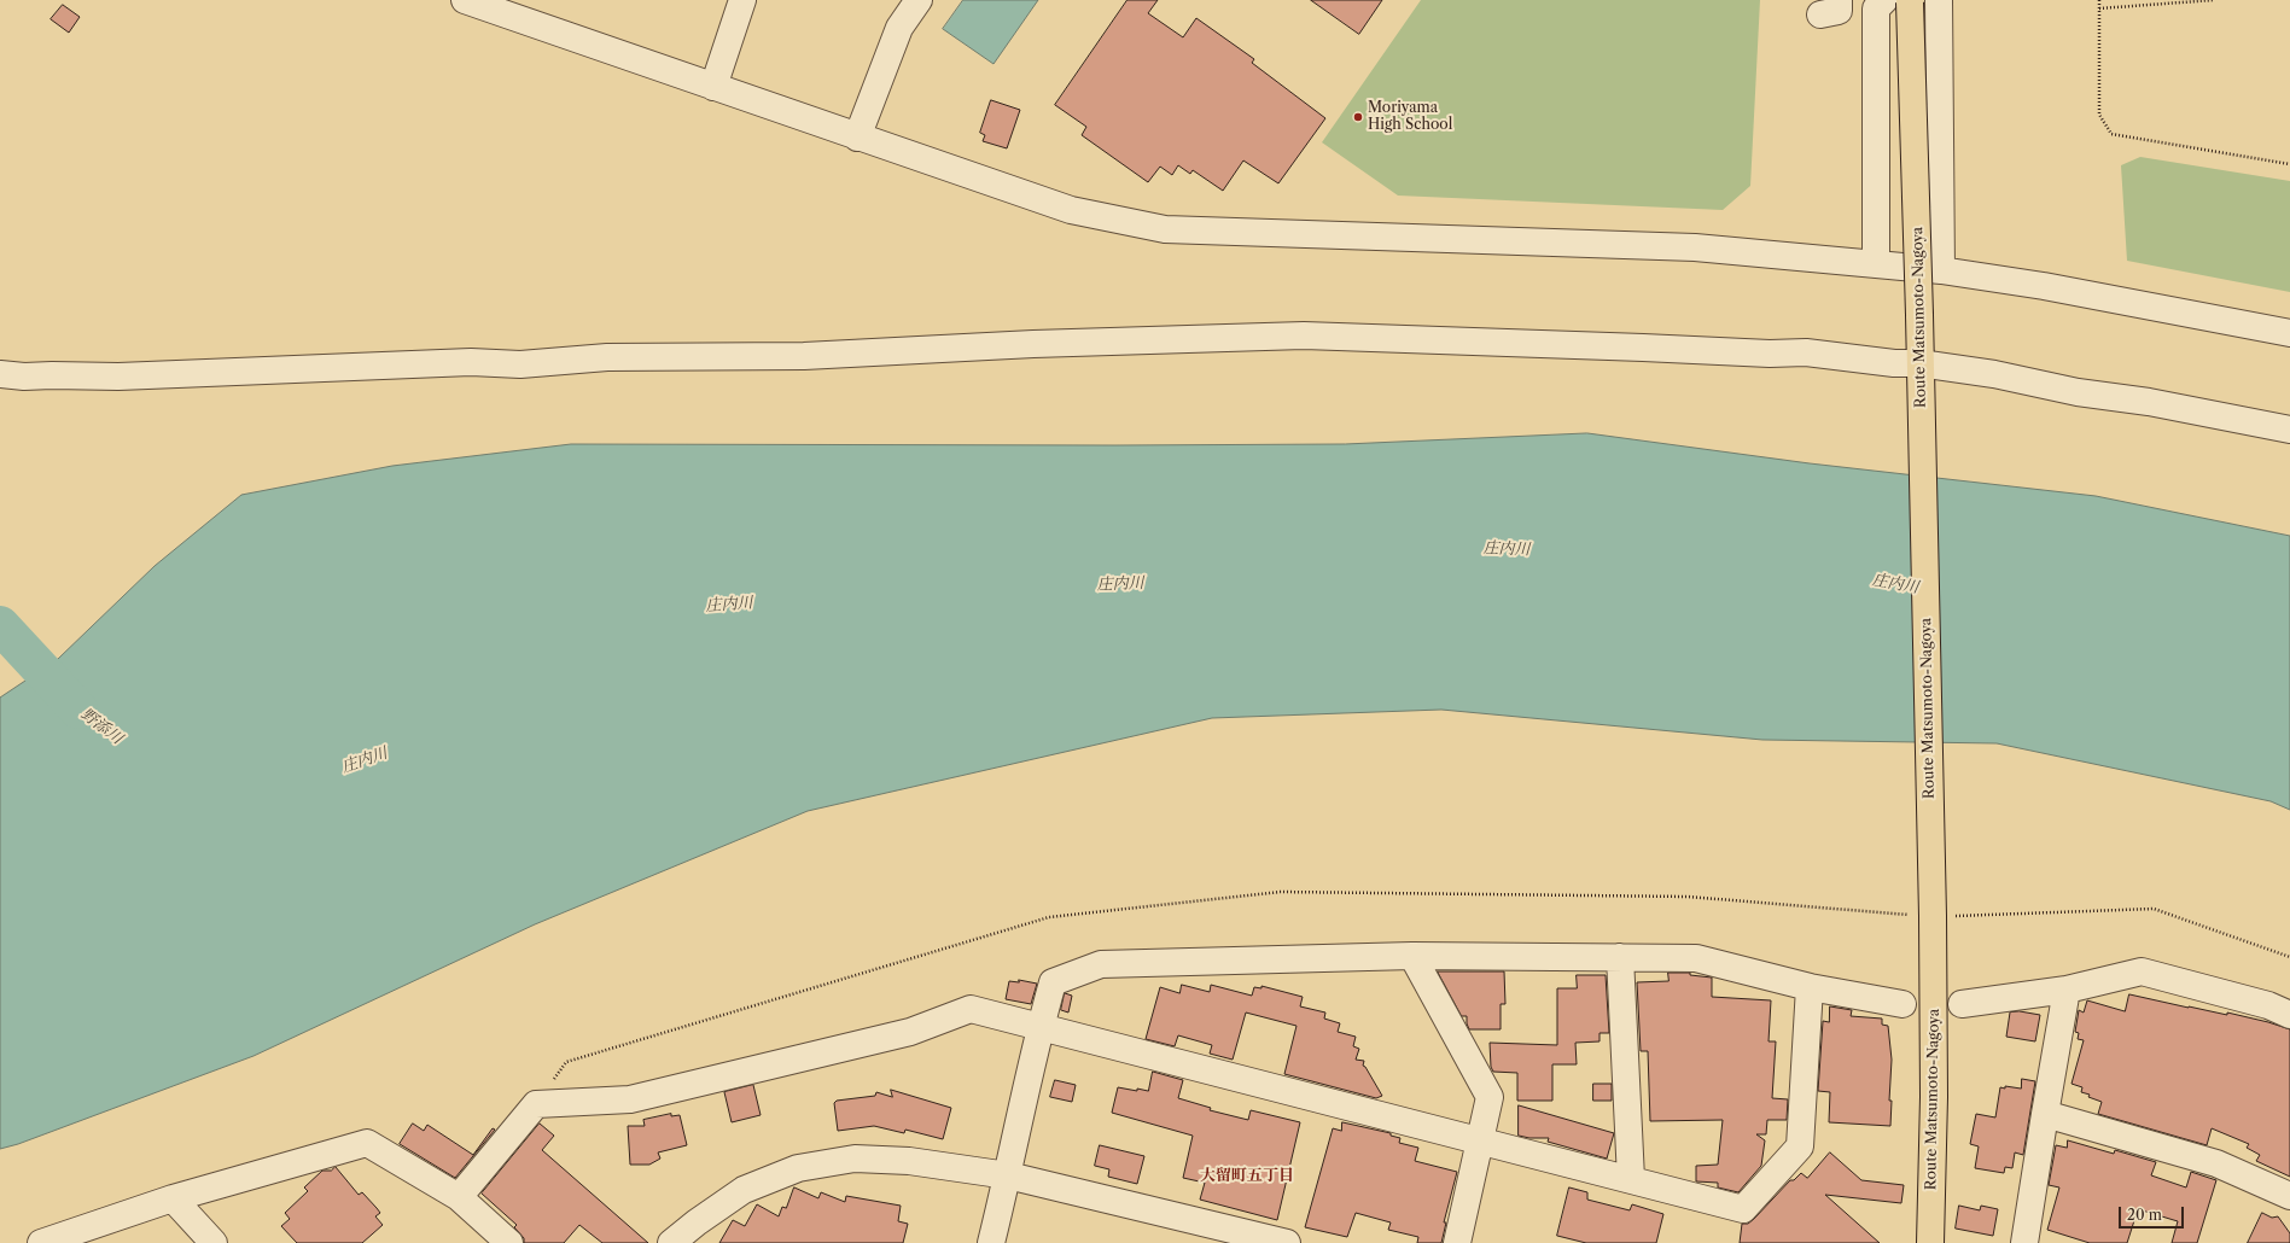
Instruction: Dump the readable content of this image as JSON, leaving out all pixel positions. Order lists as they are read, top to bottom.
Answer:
{
  "streets": {
    "main road": ["Route Matsumoto-Nagoya"]
  },
  "districts": ["大留町五丁目"],
  "water": ["庄内川", "野添川"],
  "places": ["Moriyama High School"],
  "scale_bar": "20 m"
}
